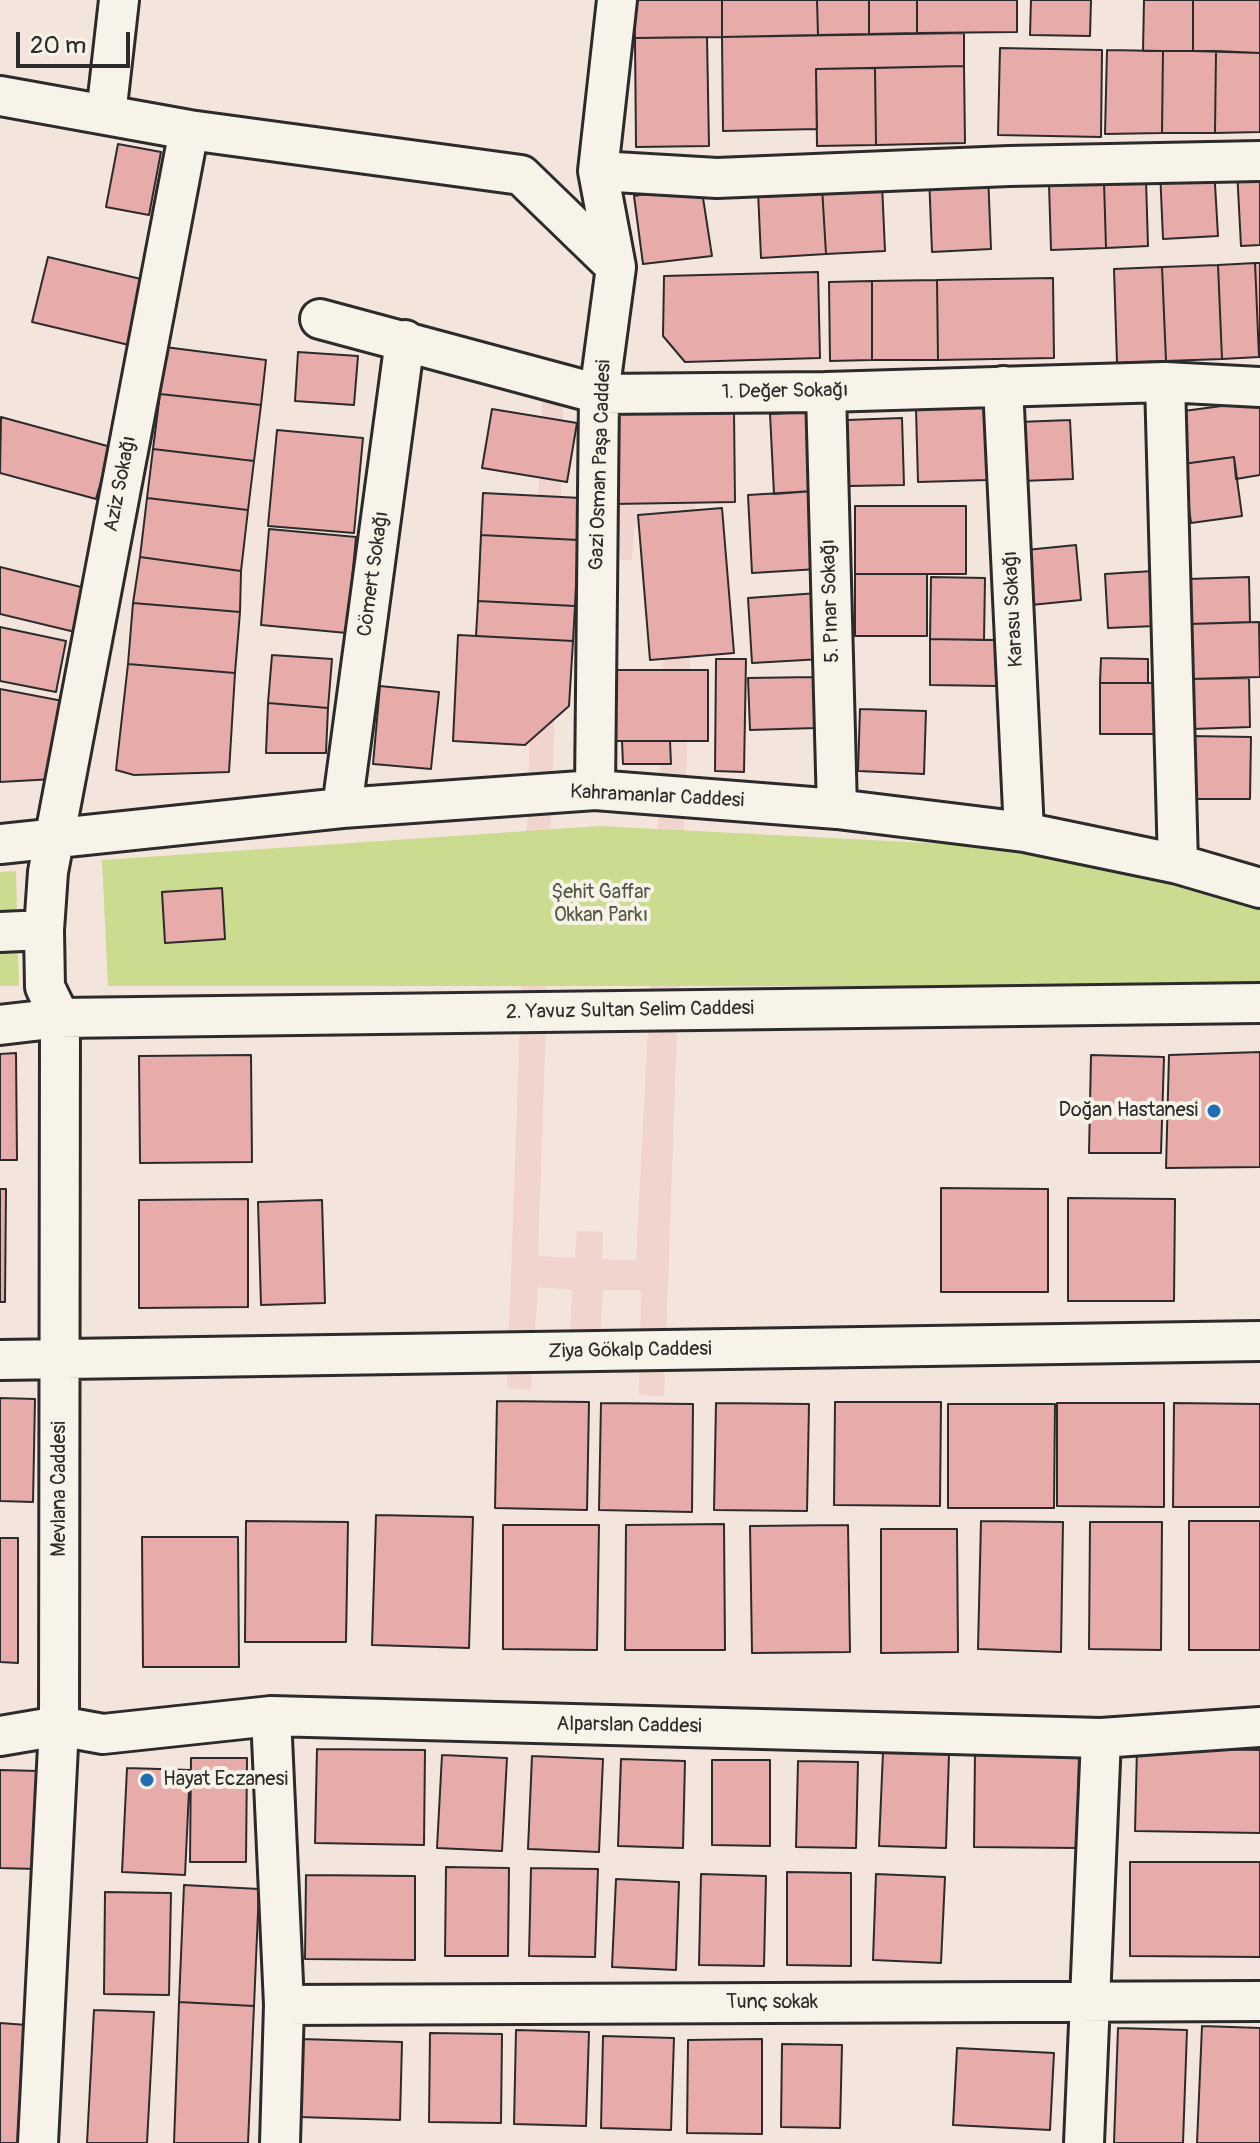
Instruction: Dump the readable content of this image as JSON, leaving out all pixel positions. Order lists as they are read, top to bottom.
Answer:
{
  "streets": {
    "street": [
      "1. Değer Sokağı",
      "Gazi Osman Paşa Caddesi",
      "Aziz Sokağı",
      "Cömert Sokağı",
      "5. Pınar Sokağı",
      "Karasu Sokağı",
      "Kahramanlar Caddesi",
      "2. Yavuz Sultan Selim Caddesi",
      "Ziya Gökalp Caddesi",
      "Mevlana Caddesi",
      "Alparslan Caddesi",
      "Tunç sokak"
    ]
  },
  "crossings": [
    ["1. Değer Sokağı", "Gazi Osman Paşa Caddesi"],
    ["1. Değer Sokağı", "Cömert Sokağı"],
    ["1. Değer Sokağı", "5. Pınar Sokağı"],
    ["1. Değer Sokağı", "Karasu Sokağı"],
    ["Gazi Osman Paşa Caddesi", "Kahramanlar Caddesi"],
    ["Aziz Sokağı", "Kahramanlar Caddesi"],
    ["Aziz Sokağı", "Mevlana Caddesi"],
    ["Cömert Sokağı", "Kahramanlar Caddesi"],
    ["5. Pınar Sokağı", "Kahramanlar Caddesi"],
    ["Karasu Sokağı", "Kahramanlar Caddesi"],
    ["Kahramanlar Caddesi", "Mevlana Caddesi"],
    ["2. Yavuz Sultan Selim Caddesi", "Mevlana Caddesi"],
    ["Ziya Gökalp Caddesi", "Mevlana Caddesi"],
    ["Mevlana Caddesi", "Alparslan Caddesi"]
  ],
  "parks": ["Şehit Gaffar Okkan Parkı"],
  "places": ["Doğan Hastanesi", "Hayat Eczanesi"],
  "scale_bar": "20 m"
}
